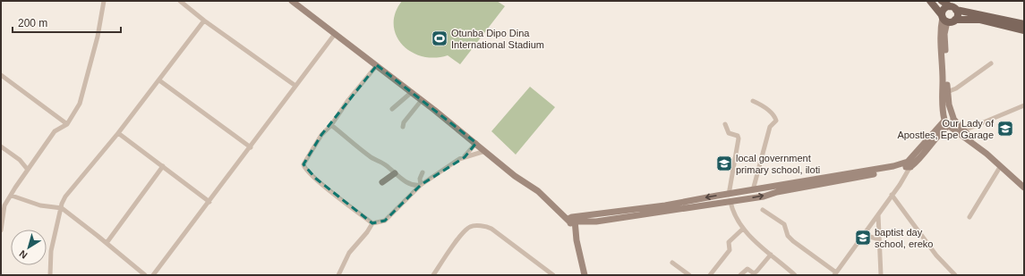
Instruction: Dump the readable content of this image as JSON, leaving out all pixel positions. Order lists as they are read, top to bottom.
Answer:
{
  "places": {
    "sports": ["Otunba Dipo Dina International Stadium"],
    "school or university": ["Our Lady of Apostles, Epe Garage", "local government primary school, iloti", "baptist day school, ereko"]
  },
  "scale_bar": "200 m",
  "north": "bottom left"
}
